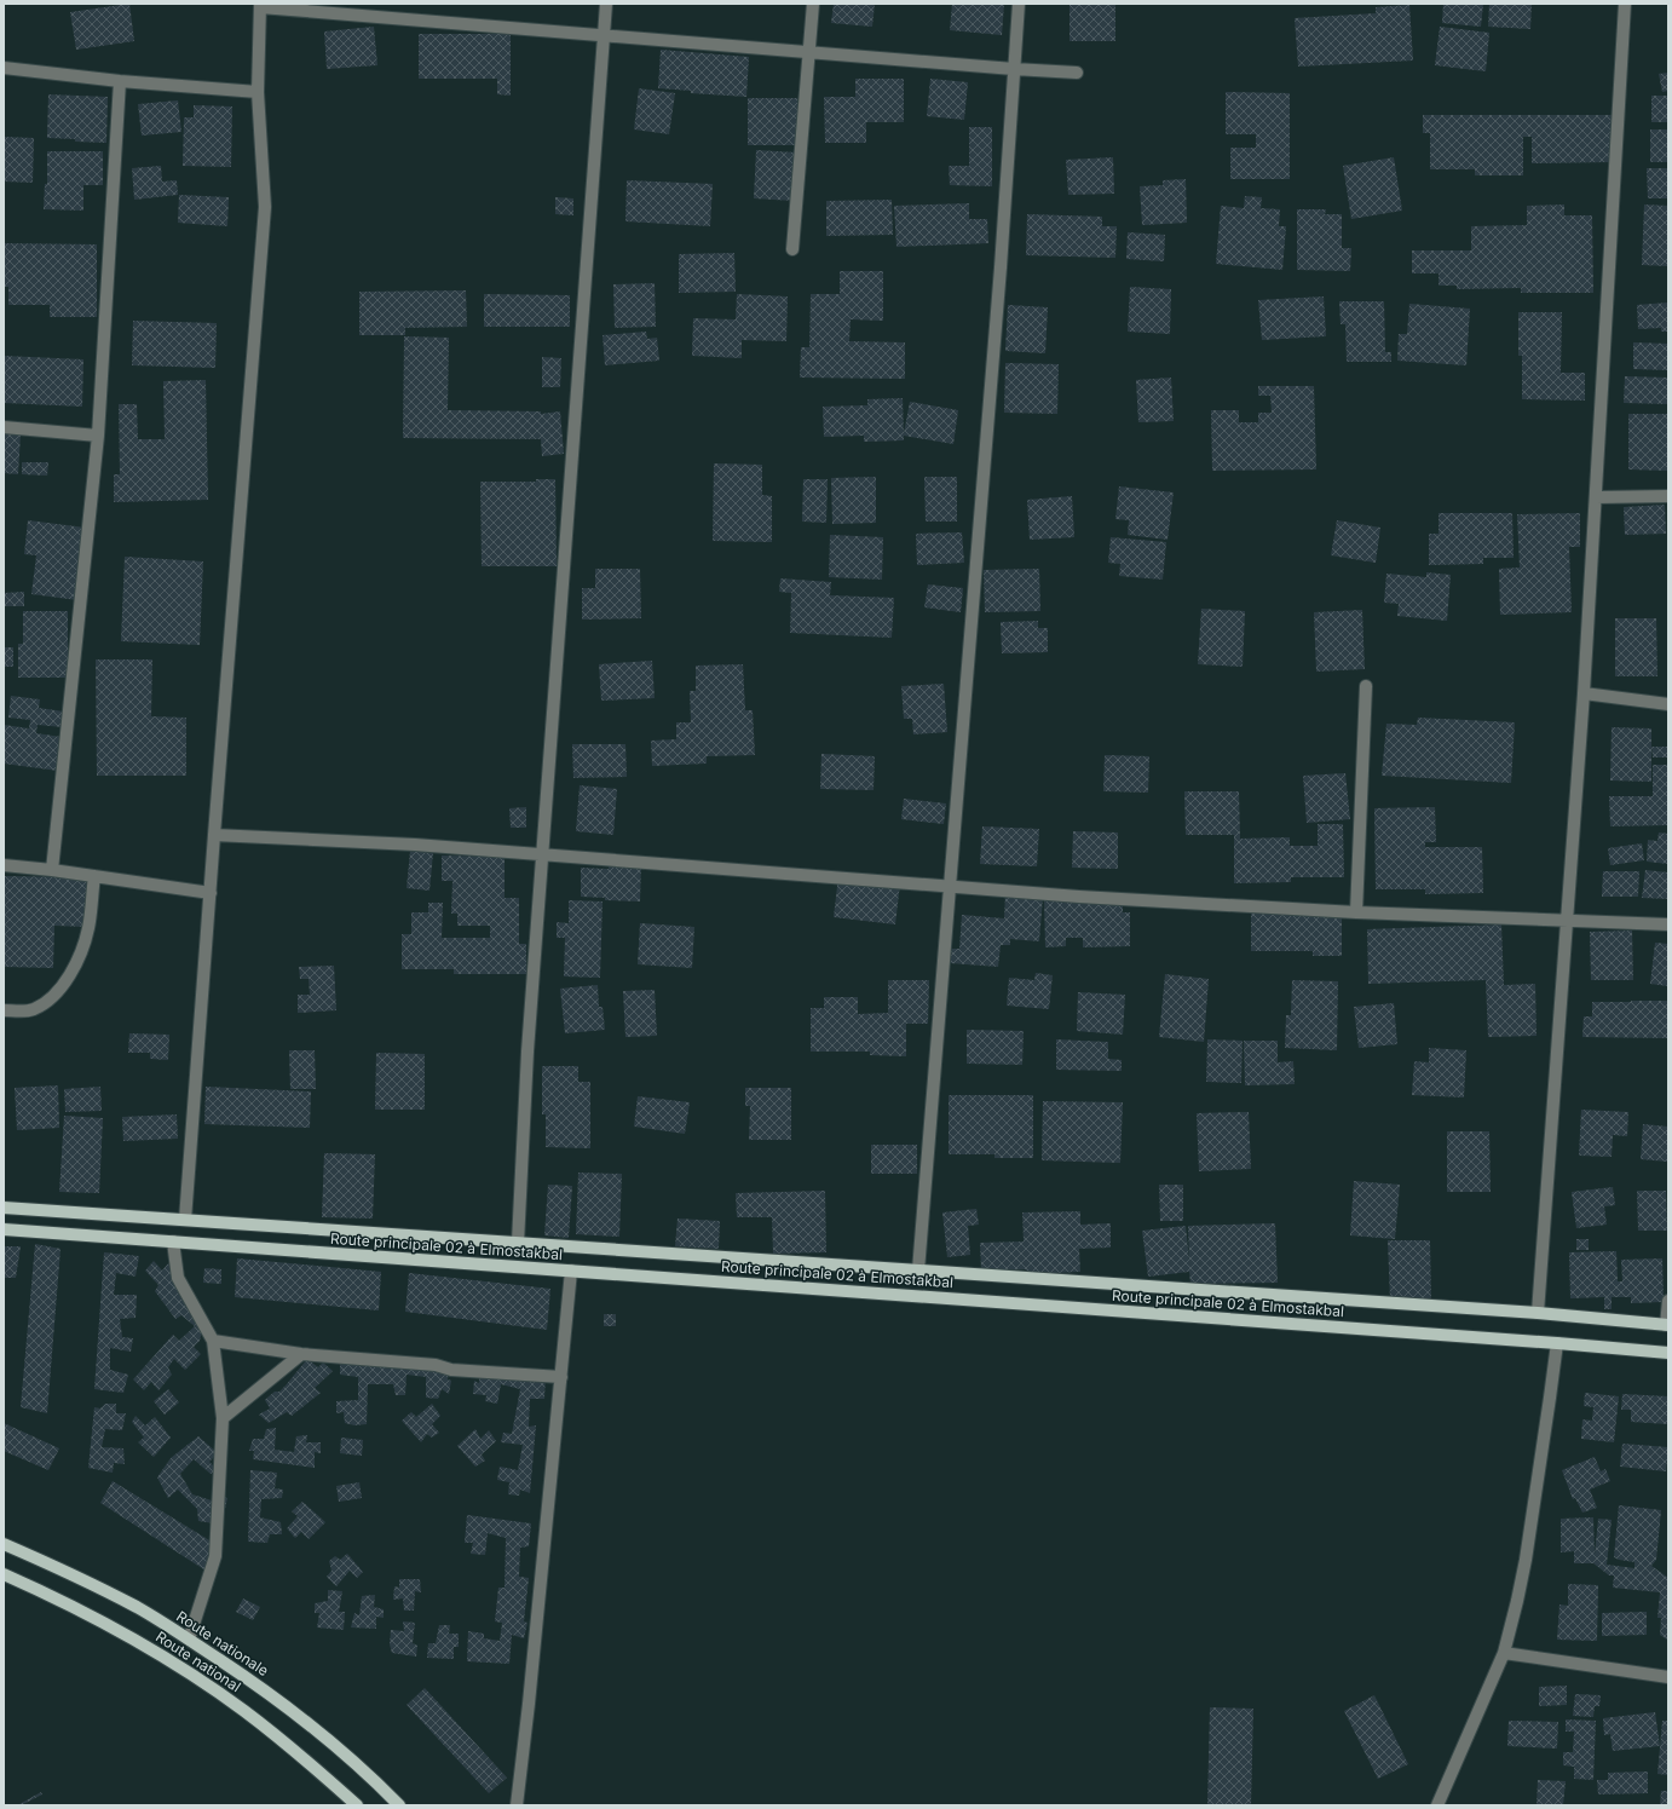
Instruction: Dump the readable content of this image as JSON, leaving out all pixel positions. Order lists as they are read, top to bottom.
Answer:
{
  "streets": {
    "main road": ["Route principale 02 à Elmostakbal", "Route nationale", "Route national"]
  }
}
